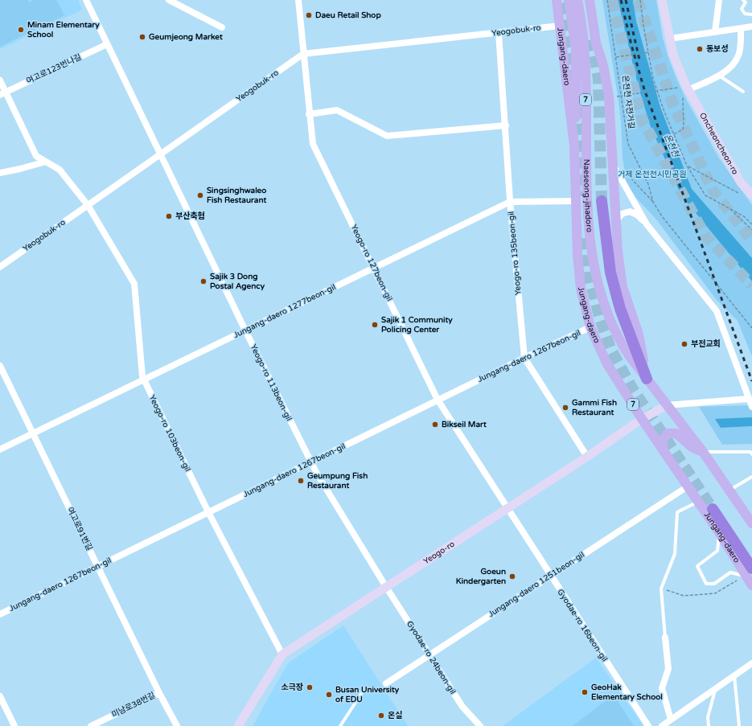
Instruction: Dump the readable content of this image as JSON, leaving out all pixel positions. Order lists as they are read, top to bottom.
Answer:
{
  "streets": {
    "main road": [
      "Jungang-daero",
      "7",
      "Oncheoncheon-ro",
      "Naeseong-jihadoro",
      "Yeogo-ro"
    ],
    "street": [
      "Yeogobuk-ro",
      "여고로123번나길",
      "Yeogo-ro 135beon-gil",
      "Yeogo-ro 127beon-gil",
      "Jungang-daero 1277beon-gil",
      "Jungang-daero 1267beon-gil",
      "Yeogo-ro 113beon-gil",
      "Yeogo-ro 103beon-gil",
      "여고로91번길",
      "Jungang-daero 1251beon-gil",
      "Gyodae-ro 16beon-gil",
      "Gyodae-ro 24beon-gil",
      "미남로38번길"
    ],
    "path": ["온천천 자전거길"]
  },
  "crossings": [
    ["Yeogobuk-ro", "Jungang-daero"],
    ["Yeogobuk-ro", "Yeogo-ro 135beon-gil"],
    ["Yeogobuk-ro", "Yeogo-ro 127beon-gil"],
    ["Yeogobuk-ro", "Yeogo-ro 113beon-gil"],
    ["Yeogobuk-ro", "Yeogo-ro 103beon-gil"],
    ["Jungang-daero", "7"],
    ["Jungang-daero", "Jungang-daero 1277beon-gil"],
    ["Jungang-daero", "Jungang-daero 1267beon-gil"],
    ["Jungang-daero", "Yeogo-ro"],
    ["Jungang-daero", "Jungang-daero 1251beon-gil"],
    ["여고로123번나길", "Yeogo-ro 113beon-gil"],
    ["여고로123번나길", "Yeogo-ro 103beon-gil"],
    ["7", "Naeseong-jihadoro"],
    ["7", "Yeogo-ro"],
    ["Yeogo-ro 135beon-gil", "Jungang-daero 1277beon-gil"],
    ["Yeogo-ro 135beon-gil", "Jungang-daero 1267beon-gil"],
    ["Yeogo-ro 135beon-gil", "Yeogo-ro"],
    ["Yeogo-ro 127beon-gil", "Jungang-daero 1277beon-gil"],
    ["Yeogo-ro 127beon-gil", "Jungang-daero 1267beon-gil"],
    ["Yeogo-ro 127beon-gil", "Yeogo-ro"],
    ["Yeogo-ro 127beon-gil", "Gyodae-ro 16beon-gil"],
    ["Jungang-daero 1277beon-gil", "Yeogo-ro 113beon-gil"],
    ["Jungang-daero 1277beon-gil", "Yeogo-ro 103beon-gil"],
    ["Jungang-daero 1277beon-gil", "여고로91번길"],
    ["Jungang-daero 1267beon-gil", "Yeogo-ro 113beon-gil"],
    ["Jungang-daero 1267beon-gil", "Yeogo-ro 103beon-gil"],
    ["Jungang-daero 1267beon-gil", "여고로91번길"],
    ["Yeogo-ro 113beon-gil", "Yeogo-ro"],
    ["Yeogo-ro 113beon-gil", "Gyodae-ro 24beon-gil"],
    ["Yeogo-ro 103beon-gil", "Yeogo-ro"],
    ["여고로91번길", "미남로38번길"],
    ["Yeogo-ro", "Gyodae-ro 16beon-gil"],
    ["Yeogo-ro", "Gyodae-ro 24beon-gil"],
    ["Jungang-daero 1251beon-gil", "Gyodae-ro 16beon-gil"],
    ["Jungang-daero 1251beon-gil", "Gyodae-ro 24beon-gil"]
  ],
  "water": ["온천천"],
  "parks": ["거제 온천천시민공원"],
  "places": [
    "Daeu Retail Shop",
    "Minam Elementary School",
    "Geumjeong Market",
    "동보성",
    "Singsinghwaleo Fish Restaurant",
    "부산축협",
    "Sajik 3 Dong Postal Agency",
    "Sajik 1 Community Policing Center",
    "부전교회",
    "Gammi Fish Restaurant",
    "Bikseil Mart",
    "Geumpung Fish Restaurant",
    "Goeun Kindergarten",
    "소극장",
    "GeoHak Elementary School",
    "Busan University of EDU",
    "온실"
  ]
}
